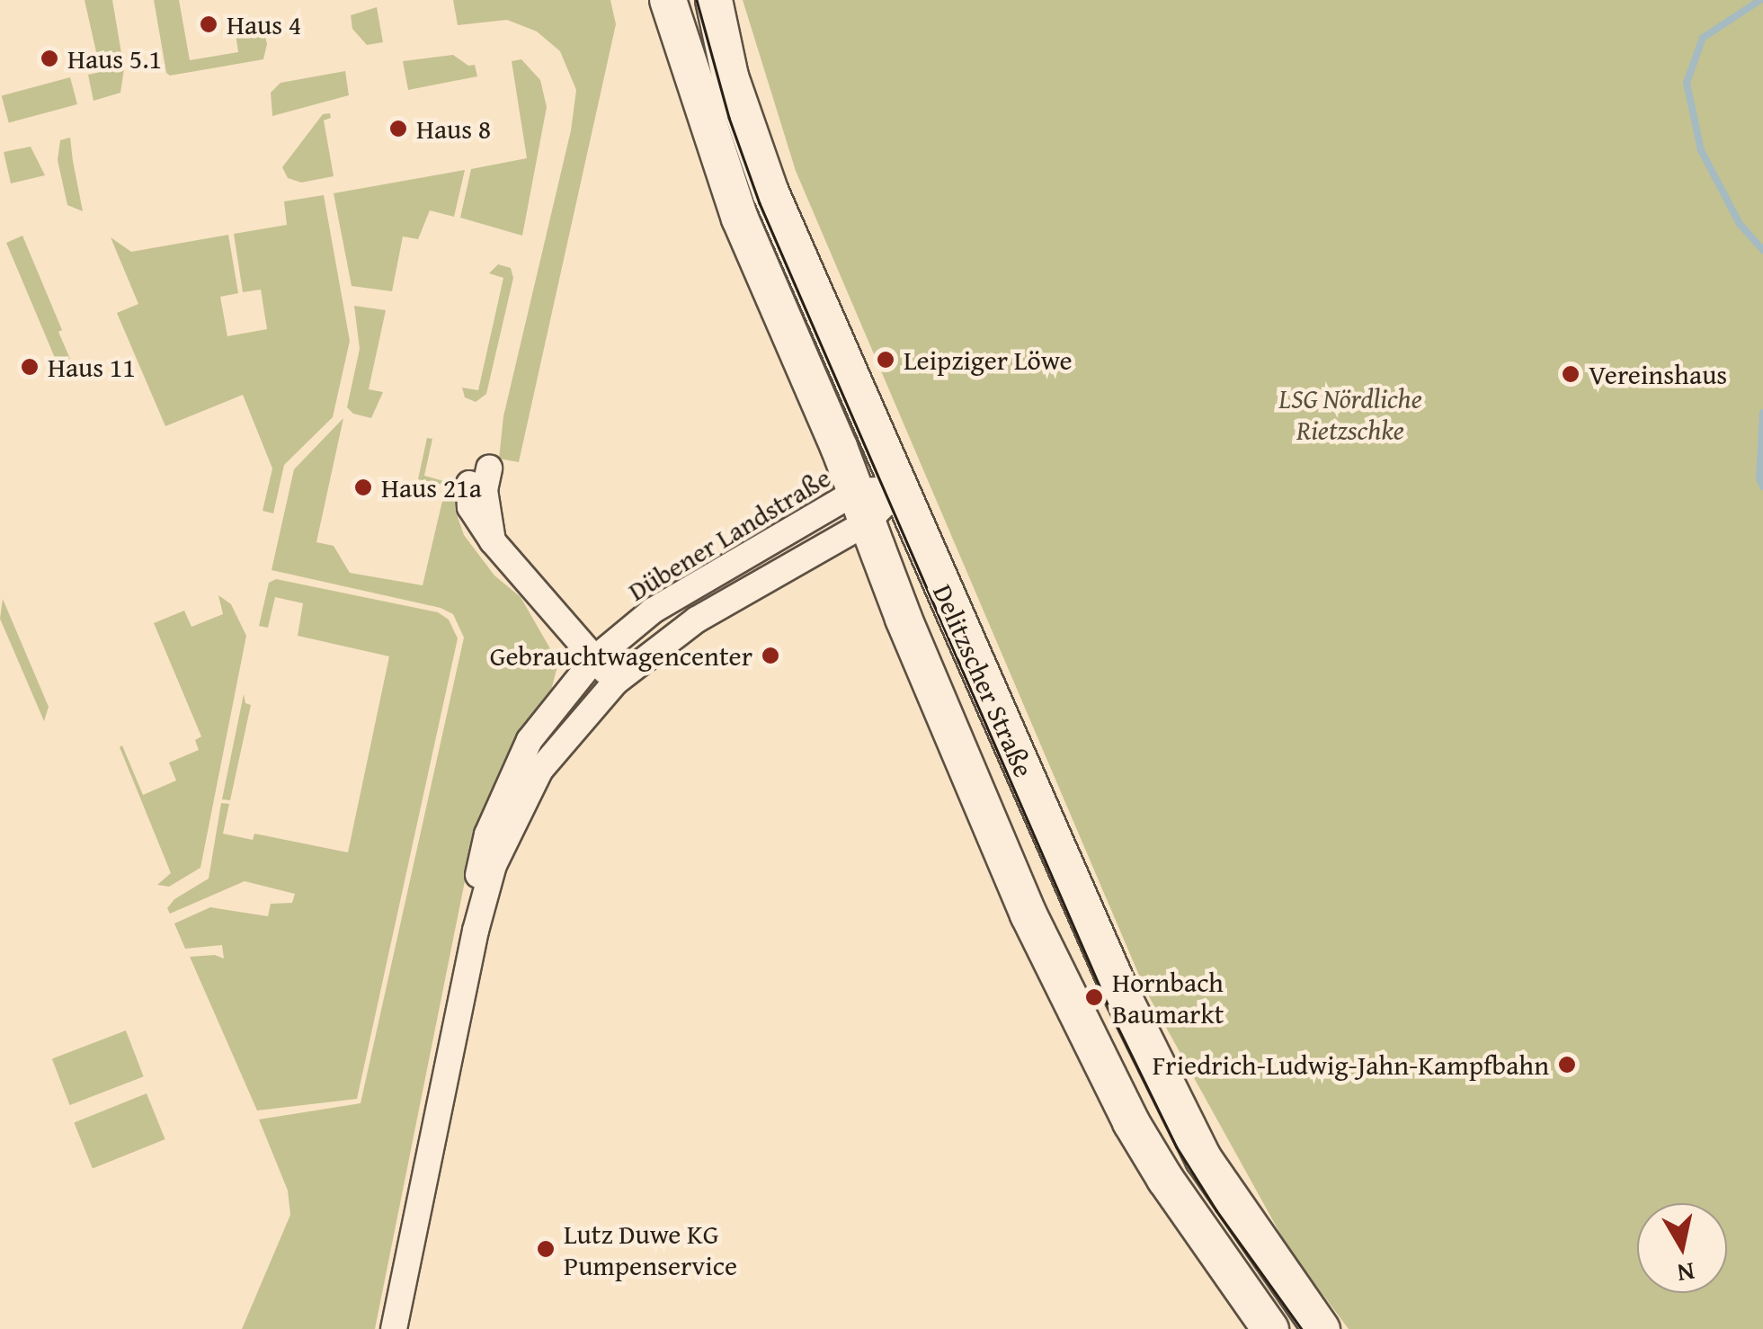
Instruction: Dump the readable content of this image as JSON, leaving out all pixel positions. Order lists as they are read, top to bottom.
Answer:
{
  "streets": {
    "main road": ["Delitzscher Straße"],
    "street": ["Dübener Landstraße"]
  },
  "crossings": [
    ["Dübener Landstraße", "Delitzscher Straße"]
  ],
  "parks": ["LSG Nördliche Rietzschke"],
  "places": [
    "Haus 4",
    "Haus 5.1",
    "Haus 8",
    "Leipziger Löwe",
    "Haus 11",
    "Vereinshaus",
    "Haus 21a",
    "Gebrauchtwagencenter",
    "Hornbach Baumarkt",
    "Friedrich-Ludwig-Jahn-Kampfbahn",
    "Lutz Duwe KG Pumpenservice"
  ],
  "north": "bottom"
}
